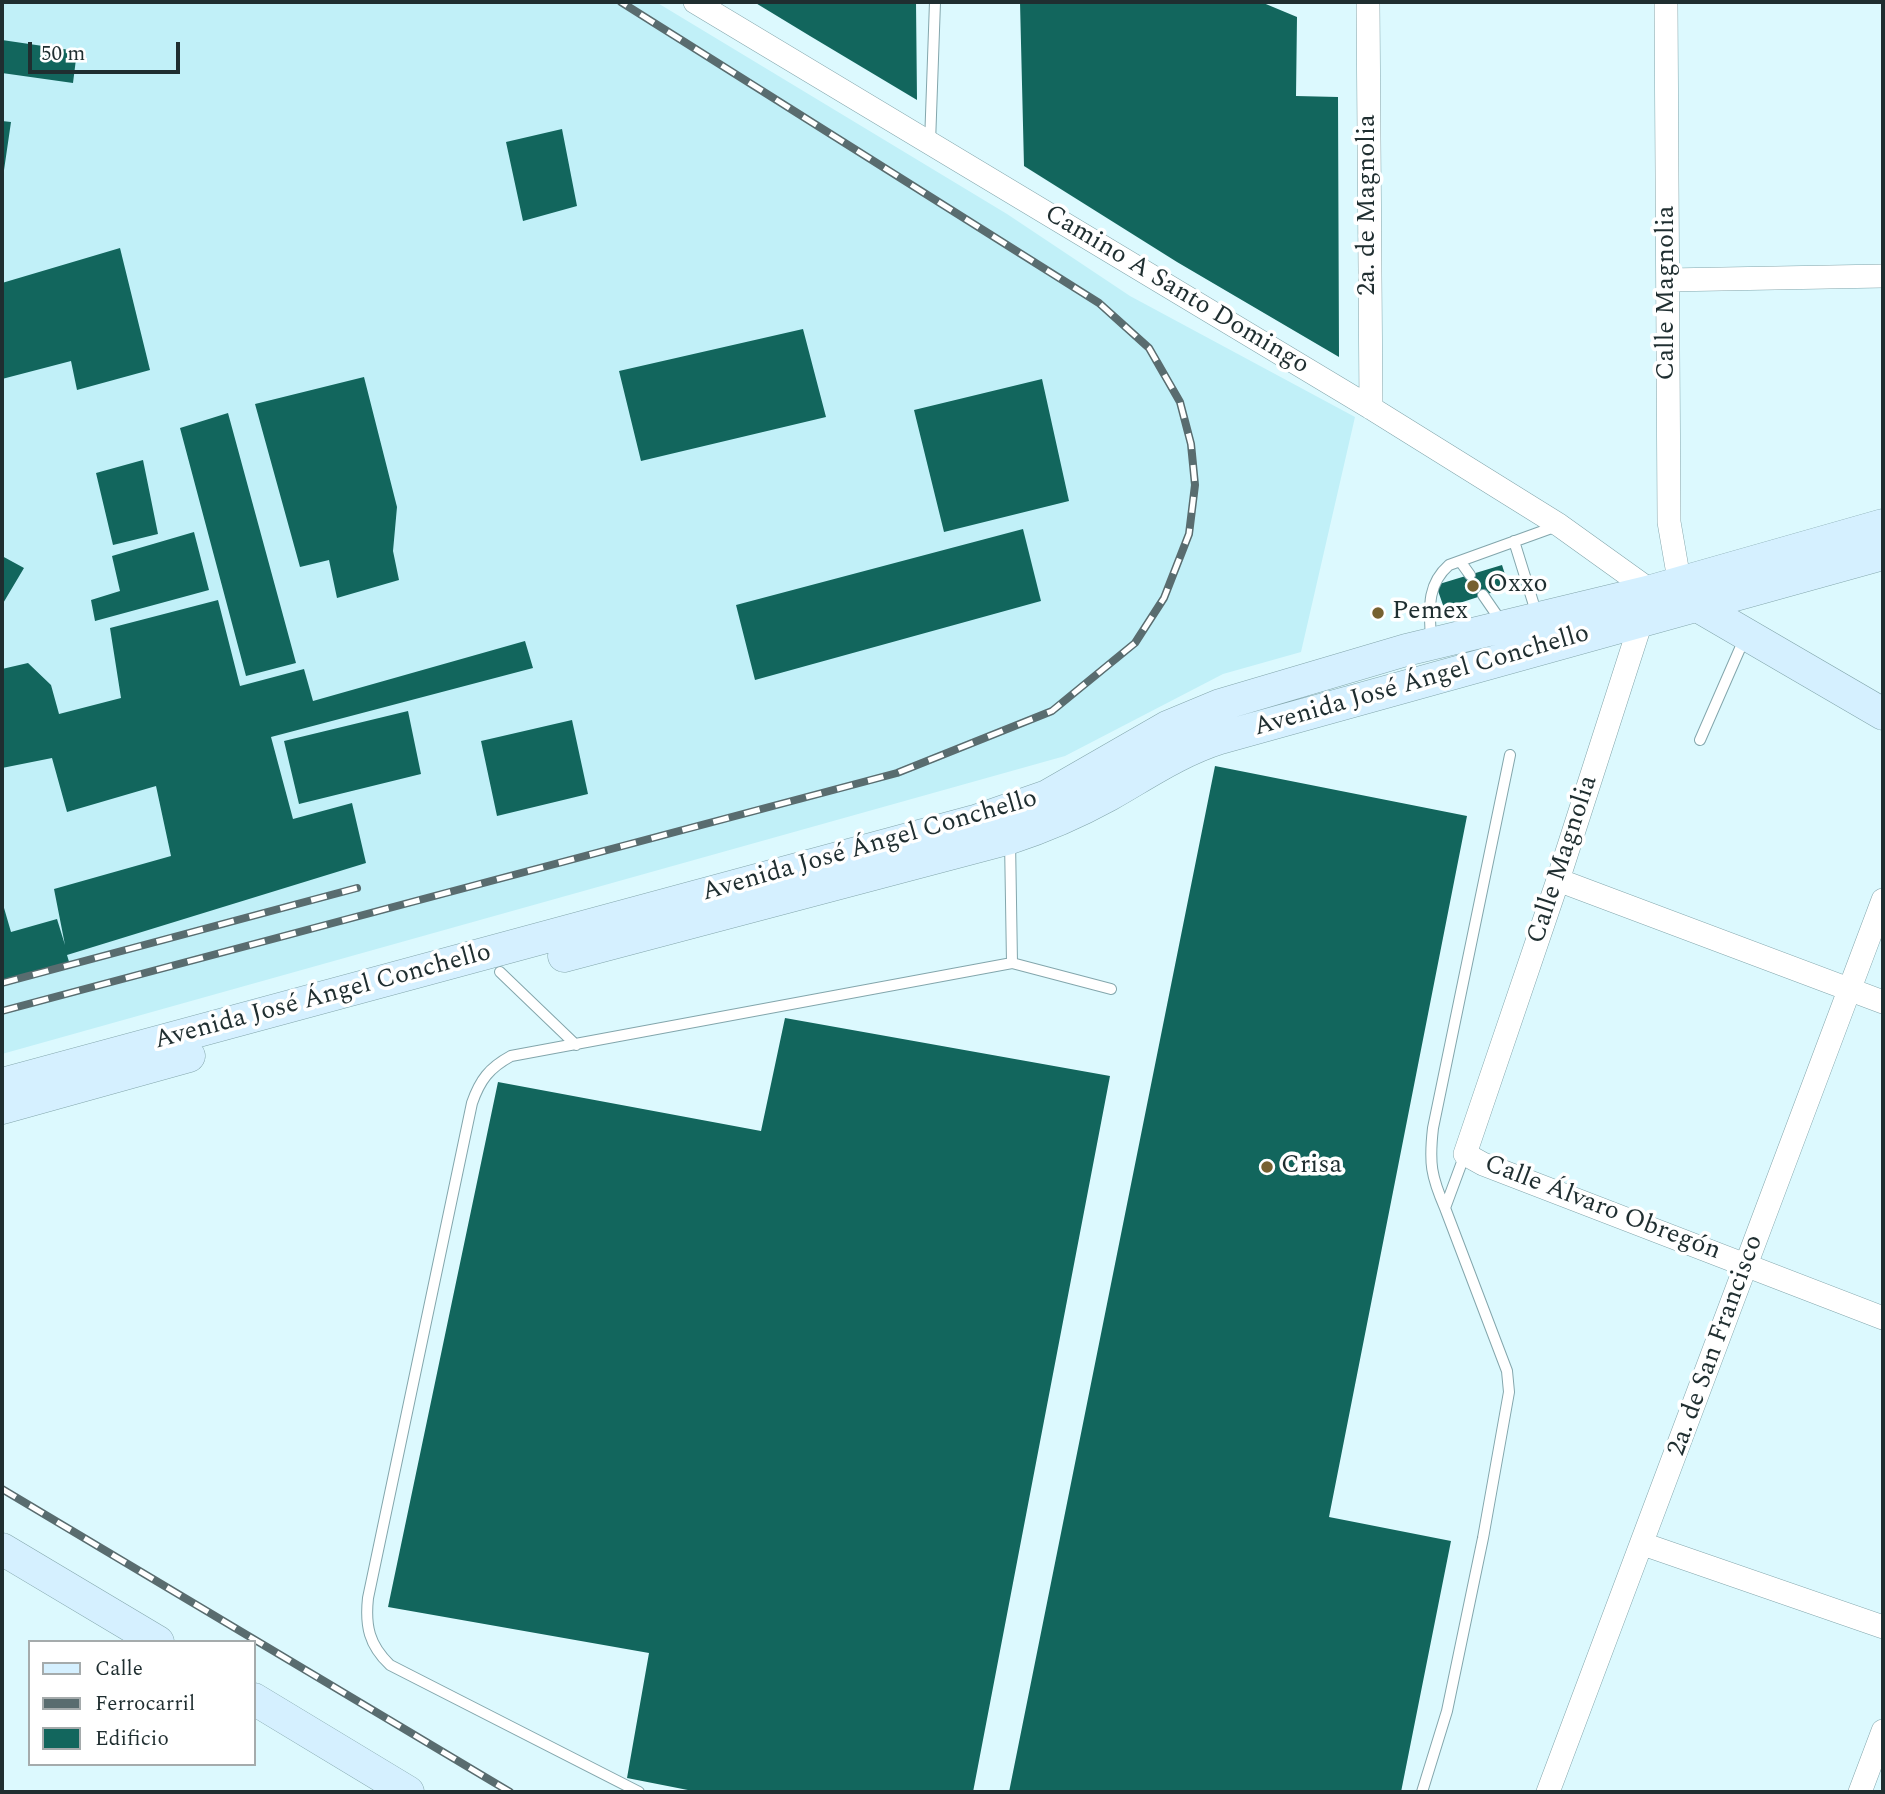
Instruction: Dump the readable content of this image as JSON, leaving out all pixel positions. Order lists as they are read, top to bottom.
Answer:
{
  "streets": {
    "main road": ["Avenida José Ángel Conchello"],
    "street": [
      "2a. de Magnolia",
      "Camino A Santo Domingo",
      "Calle Magnolia",
      "Calle Álvaro Obregón",
      "2a. de San Francisco"
    ]
  },
  "crossings": [
    ["2a. de Magnolia", "Camino A Santo Domingo"],
    ["Camino A Santo Domingo", "Calle Magnolia"],
    ["Camino A Santo Domingo", "Avenida José Ángel Conchello"],
    ["Calle Magnolia", "Avenida José Ángel Conchello"],
    ["Calle Magnolia", "Calle Álvaro Obregón"],
    ["Calle Álvaro Obregón", "2a. de San Francisco"]
  ],
  "places": ["Oxxo", "Pemex", "Crisa"],
  "legend": ["Calle", "Ferrocarril", "Edificio"],
  "scale_bar": "50 m"
}
